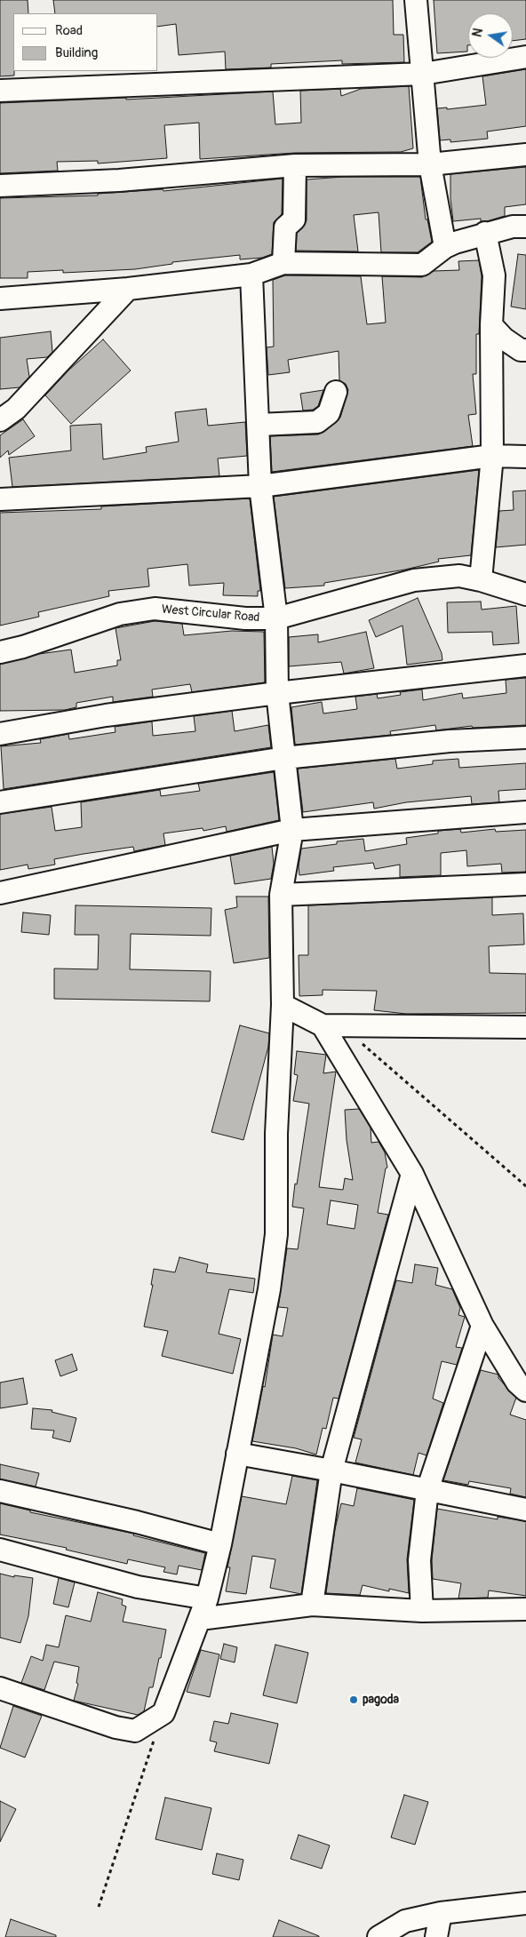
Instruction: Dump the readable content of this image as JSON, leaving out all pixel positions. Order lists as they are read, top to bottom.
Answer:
{
  "streets": {
    "street": ["West Circular Road"]
  },
  "places": ["pagoda"],
  "legend": ["Road", "Building"],
  "north": "left"
}
